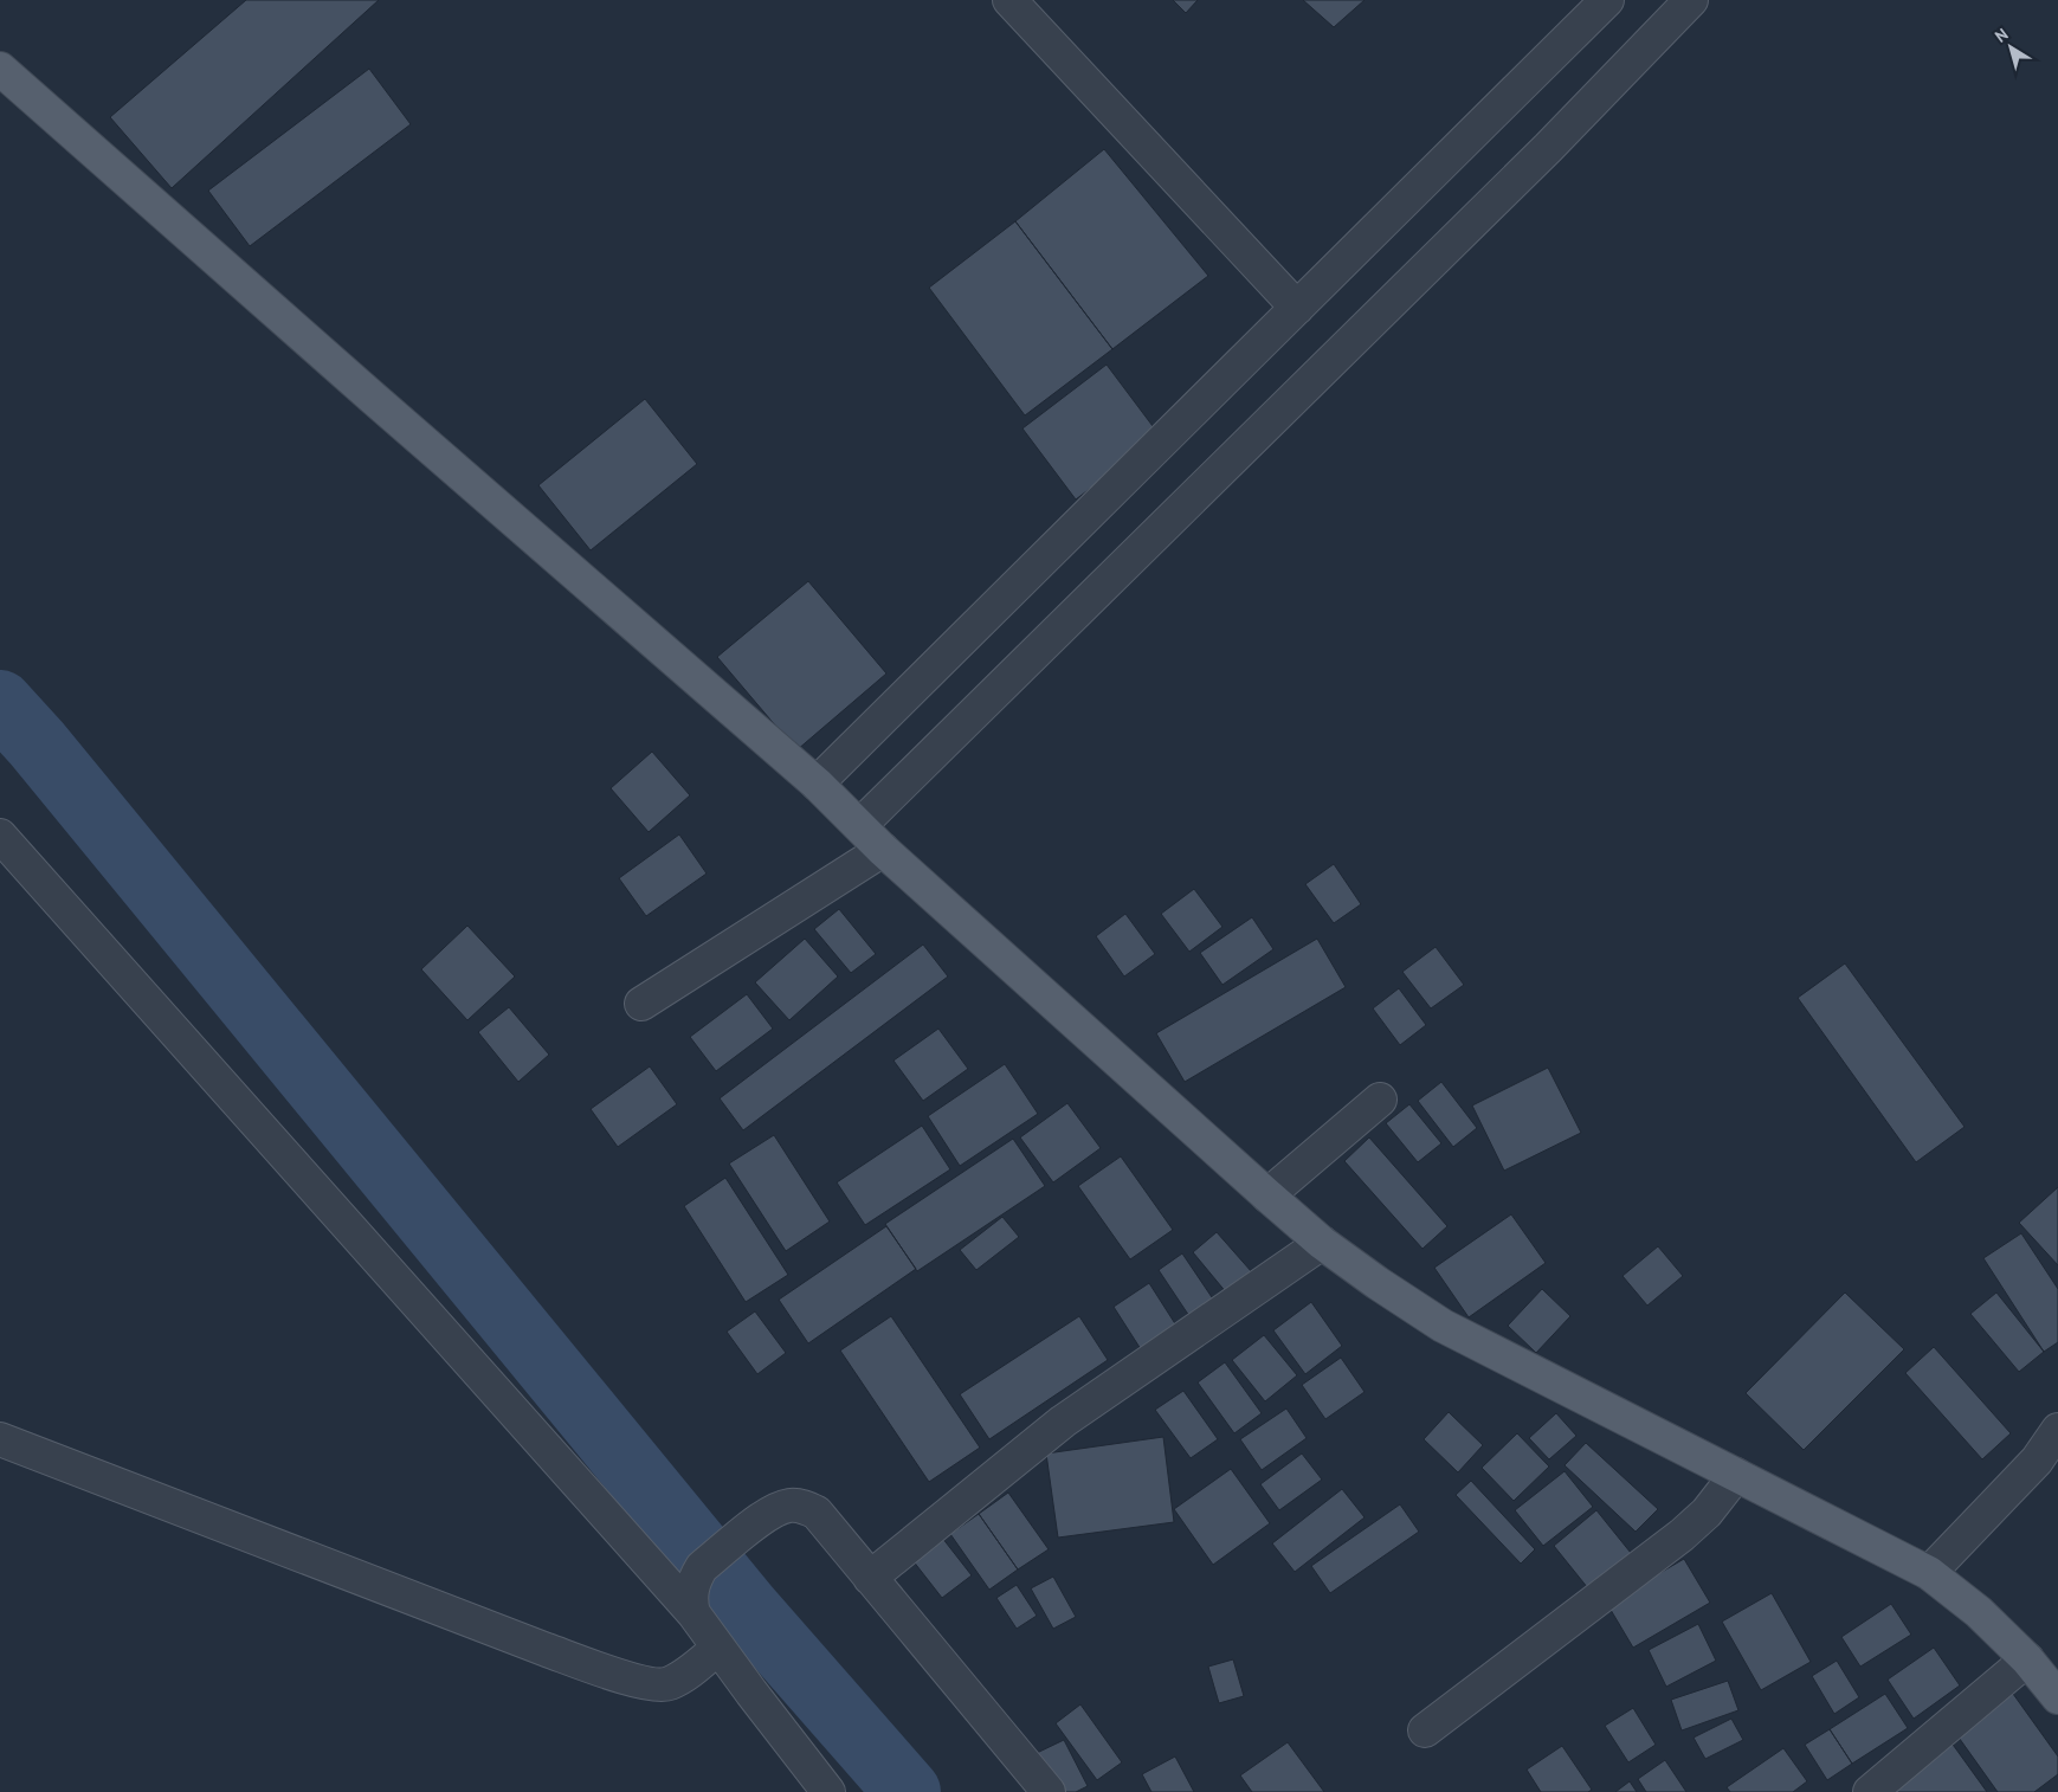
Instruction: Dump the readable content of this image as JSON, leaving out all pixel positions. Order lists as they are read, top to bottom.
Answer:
{
  "north": "top left"
}
